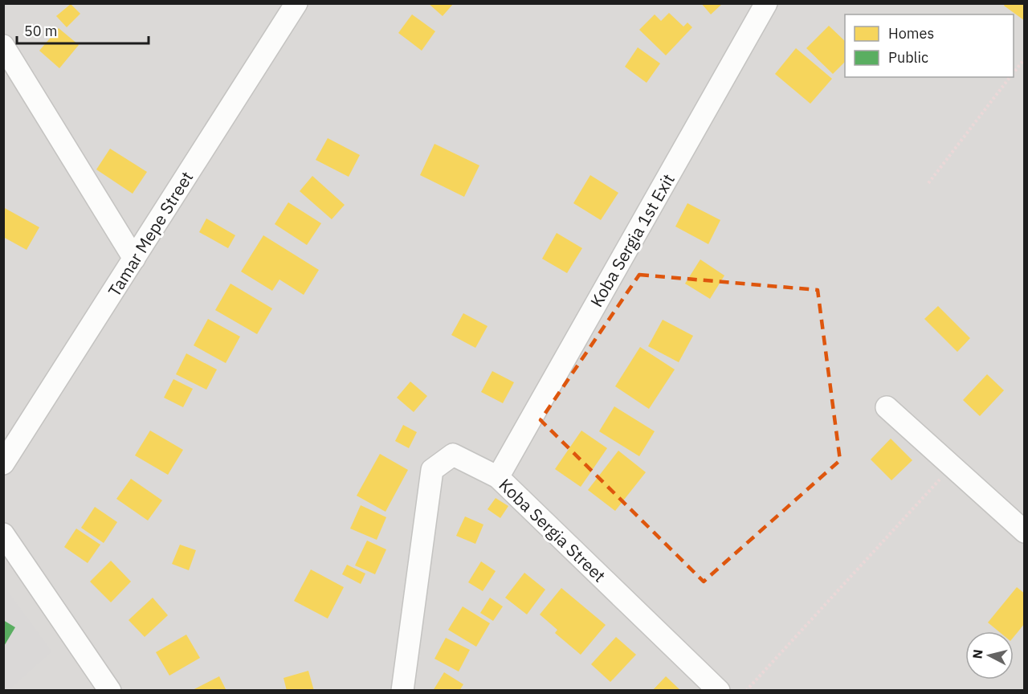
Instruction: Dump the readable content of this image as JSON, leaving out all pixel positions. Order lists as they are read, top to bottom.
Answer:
{
  "streets": {
    "street": ["Tamar Mepe Street", "Koba Sergia 1st Exit", "Koba Sergia Street"]
  },
  "crossings": [
    ["Koba Sergia 1st Exit", "Koba Sergia Street"]
  ],
  "legend": ["Homes", "Public"],
  "scale_bar": "50 m",
  "north": "left"
}
